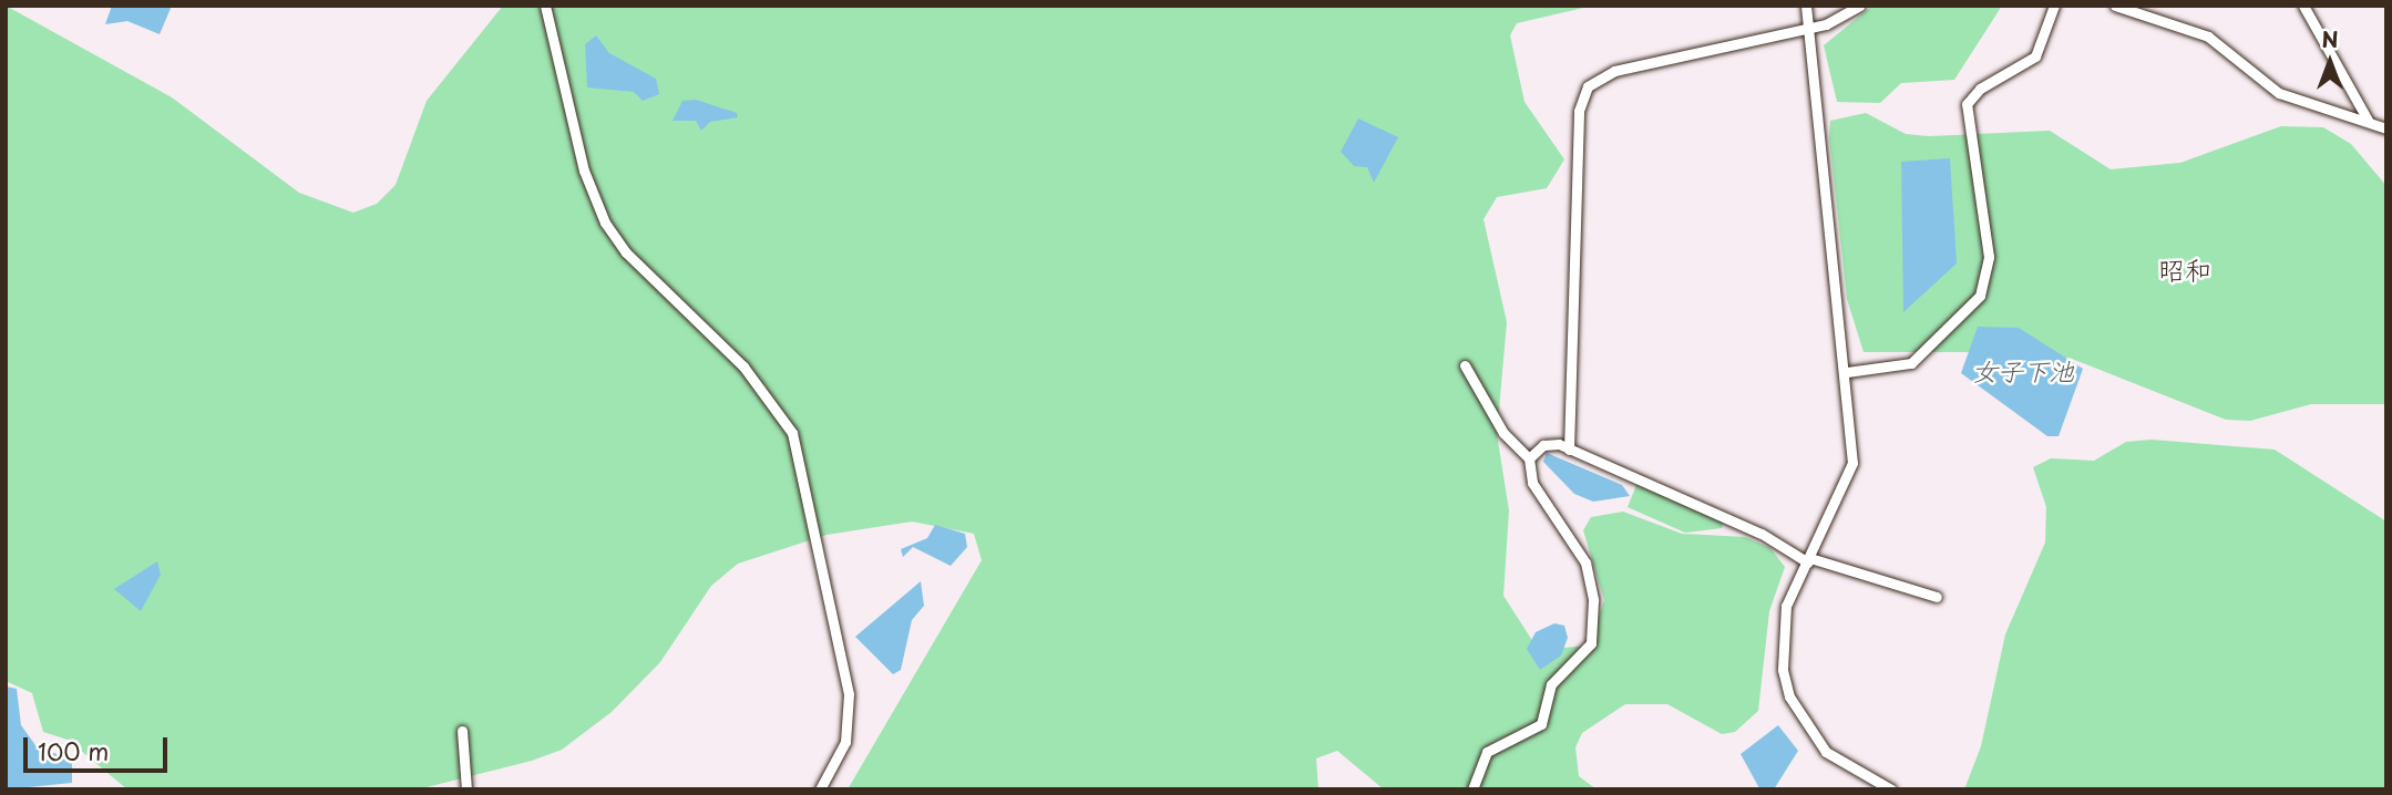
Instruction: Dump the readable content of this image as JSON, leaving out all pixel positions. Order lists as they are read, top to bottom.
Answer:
{
  "districts": ["昭和"],
  "water": ["女子下池"],
  "scale_bar": "100 m",
  "north": "top"
}
